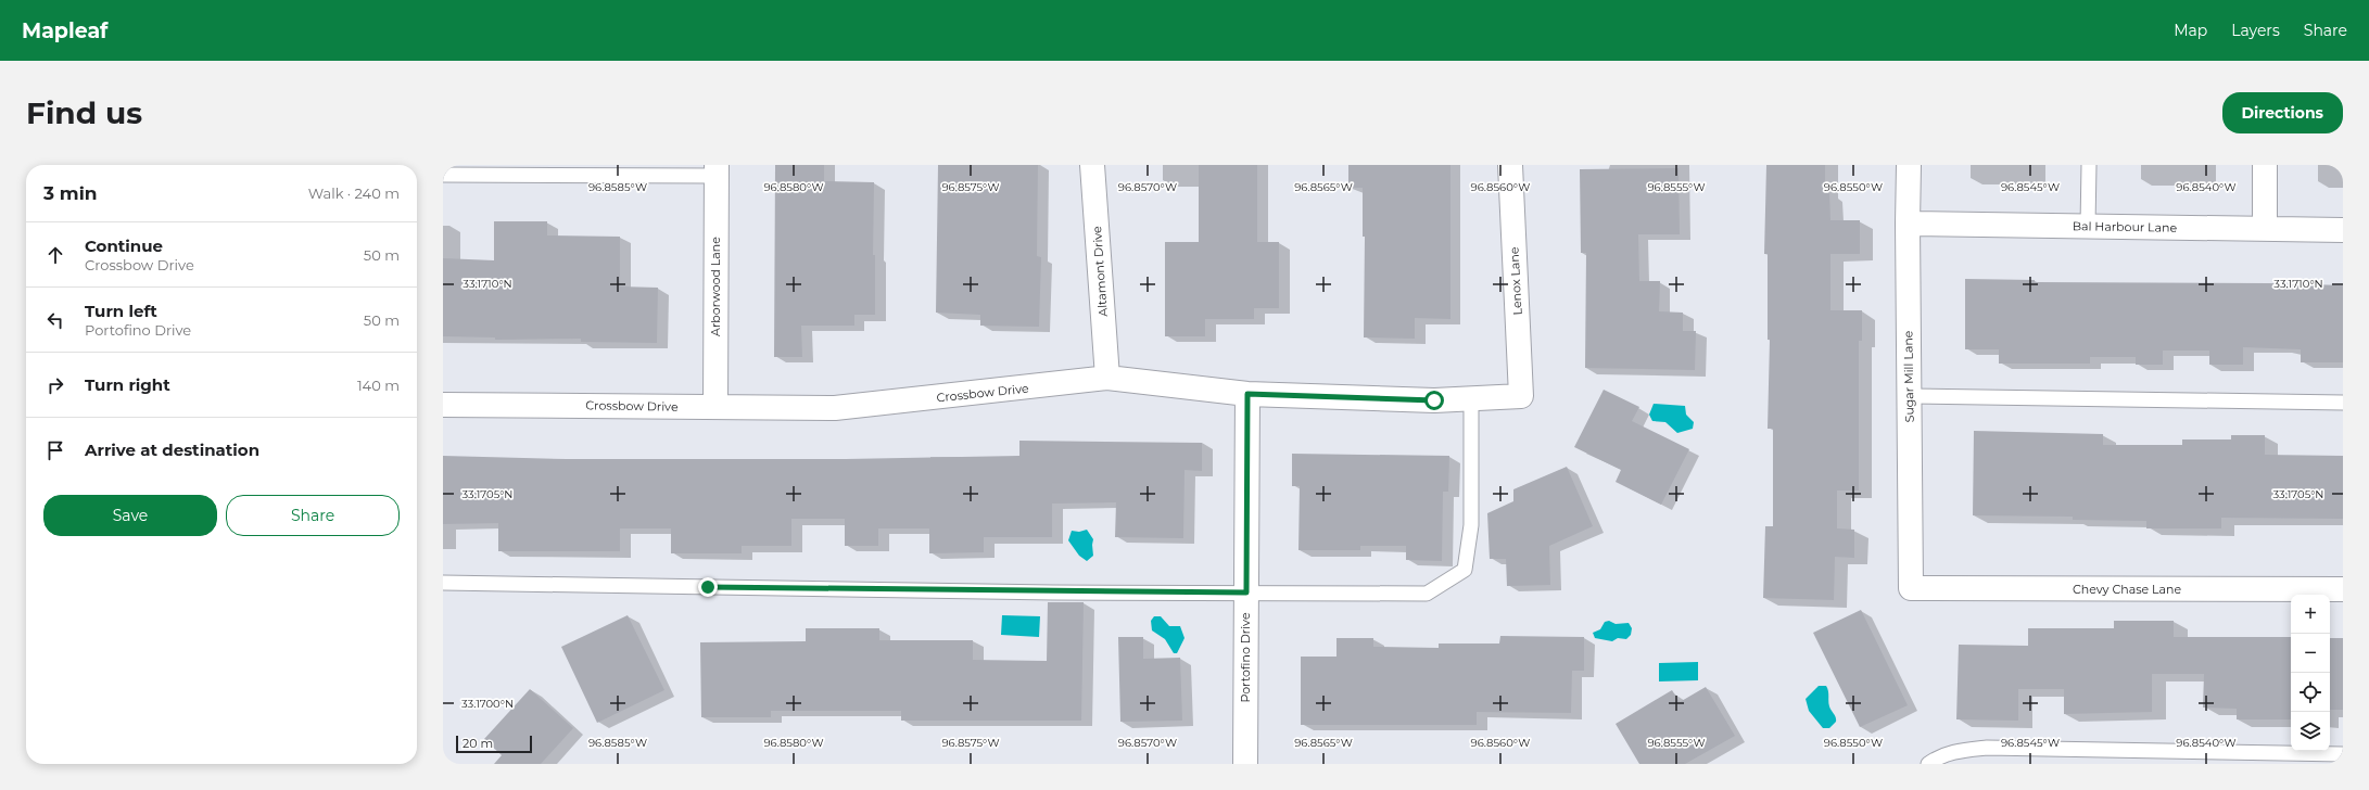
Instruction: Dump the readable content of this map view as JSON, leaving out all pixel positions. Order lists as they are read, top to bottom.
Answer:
{
  "streets": {
    "street": [
      "Bal Harbour Lane",
      "Altamont Drive",
      "Lenox Lane",
      "Arborwood Lane",
      "Sugar Mill Lane",
      "Crossbow Drive",
      "Chevy Chase Lane",
      "Portofino Drive"
    ]
  },
  "crossings": [
    ["Bal Harbour Lane", "Sugar Mill Lane"],
    ["Altamont Drive", "Crossbow Drive"],
    ["Lenox Lane", "Crossbow Drive"],
    ["Arborwood Lane", "Crossbow Drive"],
    ["Sugar Mill Lane", "Chevy Chase Lane"],
    ["Crossbow Drive", "Portofino Drive"]
  ],
  "scale_bar": "20 m",
  "page": {
    "header": "Mapleaf",
    "nav": ["Map", "Layers", "Share"],
    "buttons": [
      "Directions",
      ["Save", "Share"]
    ],
    "title": "Find us",
    "heading": ["3 min", "Walk · 240 m"],
    "list": [
      ["Continue", "Crossbow Drive", "50 m"],
      ["Turn left", "Portofino Drive", "50 m"],
      ["Turn right", "140 m"],
      "Arrive at destination"
    ],
    "map_buttons": ["+", "−"],
    "scale": "20 m"
  },
  "coordinates": [
    "96.8585°W",
    "96.8580°W",
    "96.8575°W",
    "96.8570°W",
    "96.8565°W",
    "96.8560°W",
    "96.8555°W",
    "96.8550°W",
    "96.8545°W",
    "96.8540°W",
    "33.1710°N",
    "33.1705°N",
    "33.1700°N"
  ]
}
